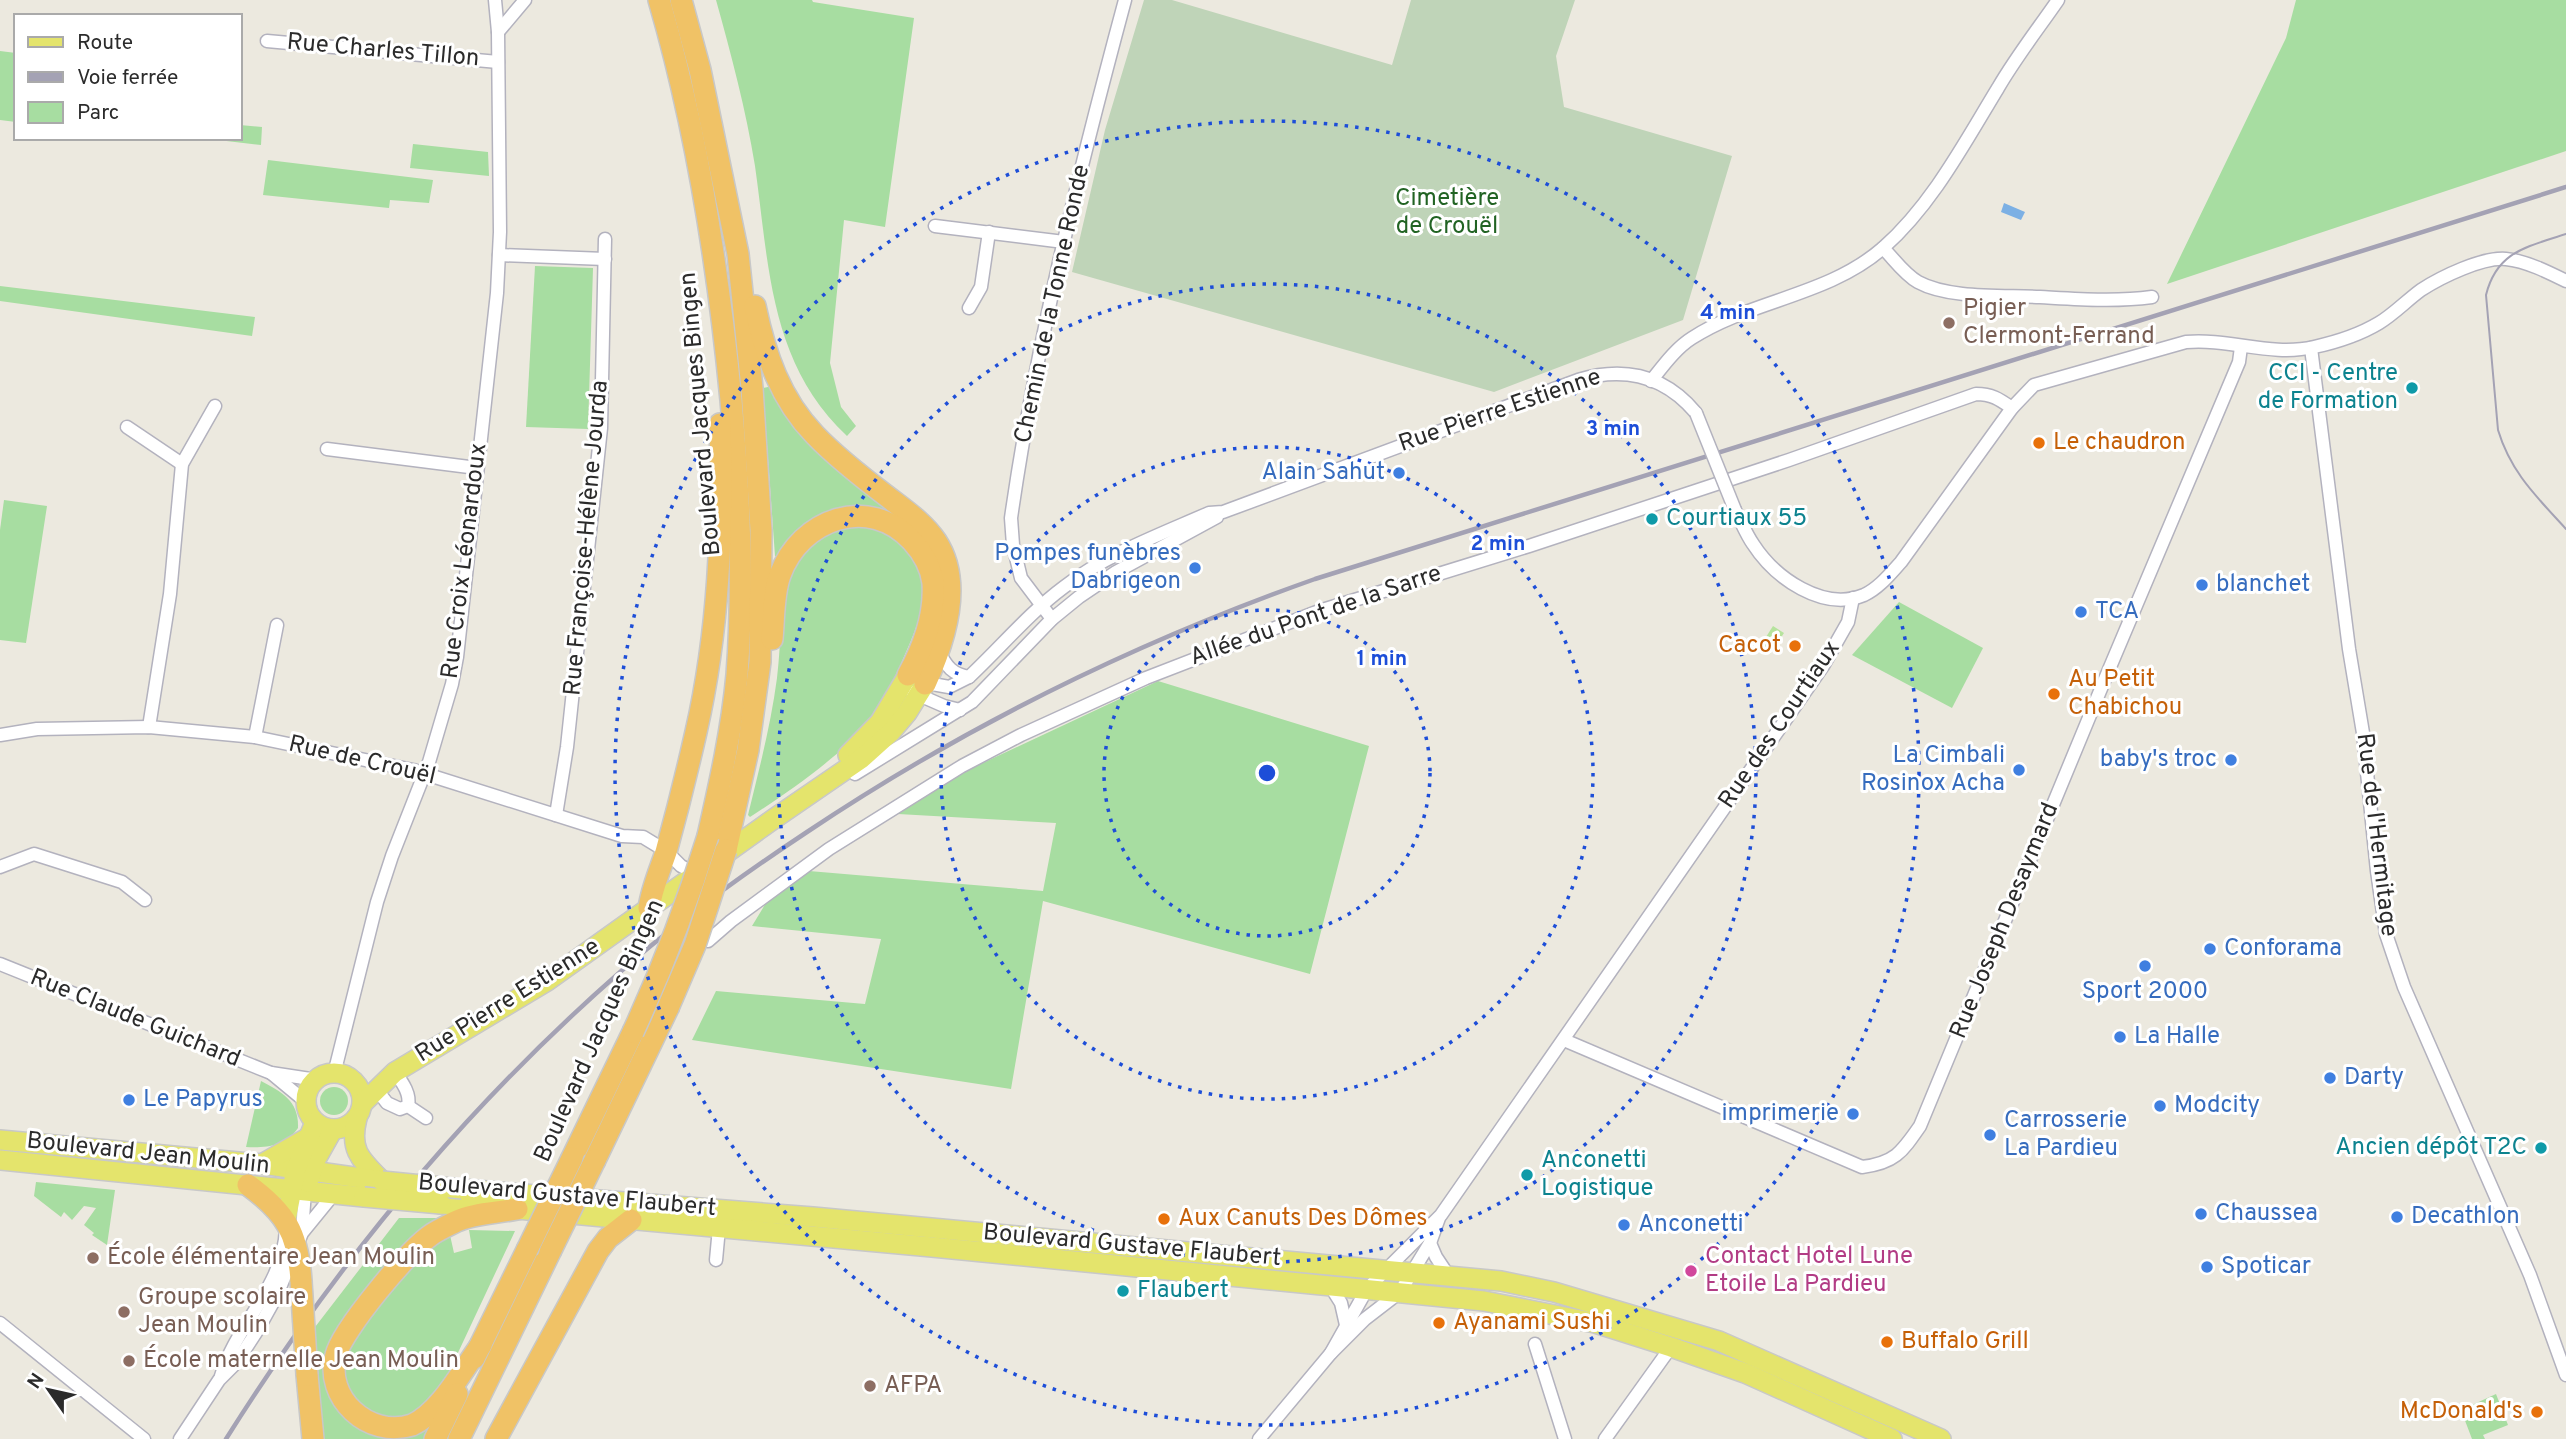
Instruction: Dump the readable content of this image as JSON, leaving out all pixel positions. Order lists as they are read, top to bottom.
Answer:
{
  "streets": {
    "highway": ["Boulevard Jacques Bingen"],
    "main road": ["Rue Pierre Estienne", "Boulevard Jean Moulin", "Boulevard Gustave Flaubert"],
    "street": [
      "Rue Charles Tillon",
      "Chemin de la Tonne Ronde",
      "Rue Françoise-Hélène Jourda",
      "Rue Croix Léonardoux",
      "Allée du Pont de la Sarre",
      "Rue des Courtiaux",
      "Rue de Crouël",
      "Rue de l'Hermitage",
      "Rue Joseph Desaymard",
      "Rue Claude Guichard"
    ]
  },
  "crossings": [
    ["Rue Charles Tillon", "Rue Croix Léonardoux"],
    ["Chemin de la Tonne Ronde", "Rue Pierre Estienne"],
    ["Rue Pierre Estienne", "Rue Croix Léonardoux"],
    ["Rue Pierre Estienne", "Rue des Courtiaux"],
    ["Rue Pierre Estienne", "Rue de Crouël"],
    ["Rue Pierre Estienne", "Rue Claude Guichard"],
    ["Rue Françoise-Hélène Jourda", "Rue de Crouël"],
    ["Rue Croix Léonardoux", "Rue de Crouël"],
    ["Rue Croix Léonardoux", "Rue Claude Guichard"],
    ["Rue des Courtiaux", "Rue Joseph Desaymard"],
    ["Rue des Courtiaux", "Boulevard Gustave Flaubert"],
    ["Boulevard Jean Moulin", "Boulevard Gustave Flaubert"]
  ],
  "parks": ["Cimetière de Crouël"],
  "places": [
    "Pigier Clermont-Ferrand",
    "CCI - Centre de Formation",
    "Le chaudron",
    "Alain Sahut",
    "Courtiaux 55",
    "Pompes funèbres Dabrigeon",
    "blanchet",
    "TCA",
    "Cacot",
    "Au Petit Chabichou",
    "baby's troc",
    "La Cimbali Rosinox Acha",
    "Conforama",
    "Sport 2000",
    "La Halle",
    "Darty",
    "Le Papyrus",
    "Modcity",
    "imprimerie",
    "Carrosserie La Pardieu",
    "Ancien dépôt T2C",
    "Anconetti Logistique",
    "Chaussea",
    "Decathlon",
    "Aux Canuts Des Dômes",
    "Anconetti",
    "École élémentaire Jean Moulin",
    "Spoticar",
    "Contact Hotel Lune Etoile La Pardieu",
    "Flaubert",
    "Groupe scolaire Jean Moulin",
    "Ayanami Sushi",
    "Buffalo Grill",
    "École maternelle Jean Moulin",
    "AFPA",
    "McDonald's"
  ],
  "legend": ["Route", "Voie ferrée", "Parc"],
  "north": "top left",
  "rings": [
    "4 min",
    "3 min",
    "2 min",
    "1 min"
  ]
}
